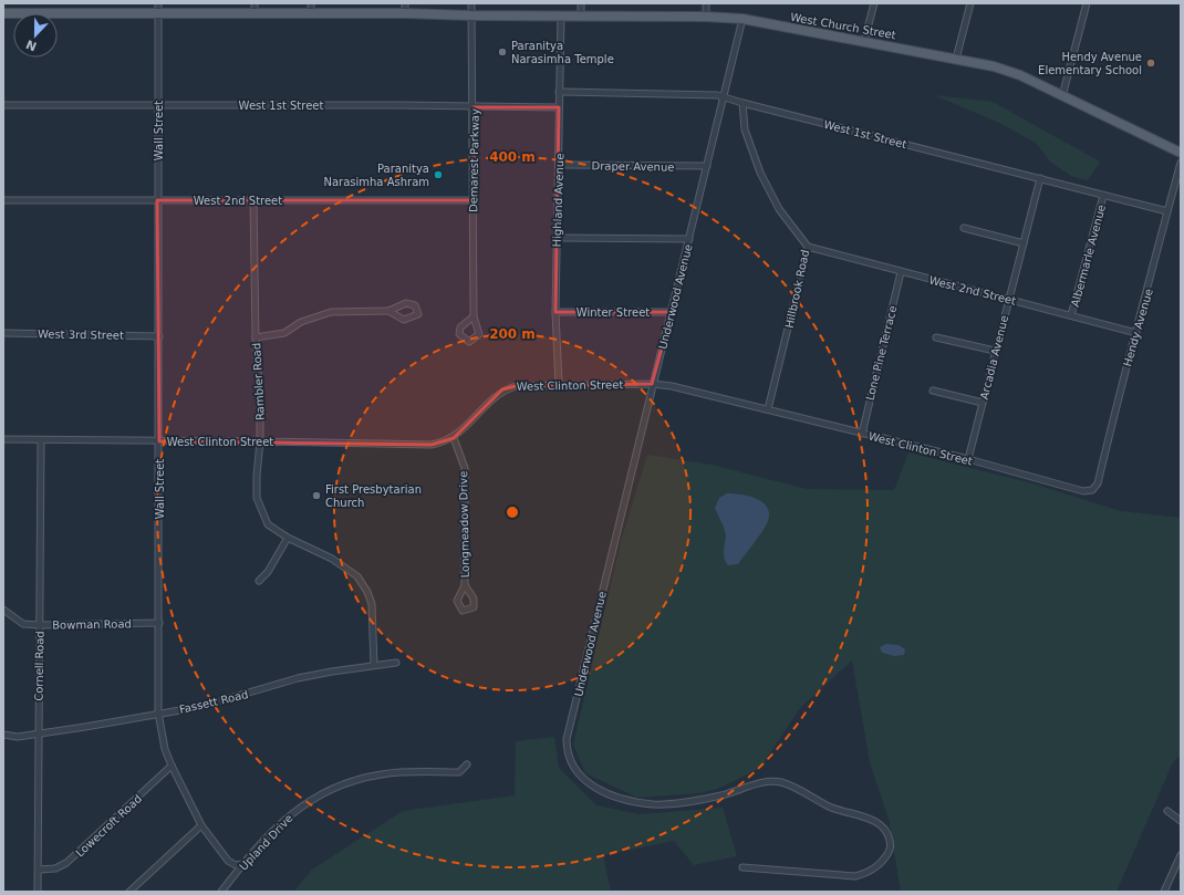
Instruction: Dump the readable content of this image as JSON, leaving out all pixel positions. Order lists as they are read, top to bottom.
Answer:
{
  "streets": {
    "main road": ["West Church Street"],
    "street": [
      "West 1st Street",
      "Wall Street",
      "Demarest Parkway",
      "Draper Avenue",
      "West 2nd Street",
      "Highland Avenue",
      "Albermarle Avenue",
      "Hillbrook Road",
      "Underwood Avenue",
      "Winter Street",
      "Hendy Avenue",
      "West 3rd Street",
      "Lone Pine Terrace",
      "Arcadia Avenue",
      "Rambler Road",
      "West Clinton Street",
      "Longmeadow Drive",
      "Bowman Road",
      "Cornell Road",
      "Fassett Road",
      "Lowecroft Road",
      "Upland Drive"
    ]
  },
  "crossings": [
    ["West Church Street", "Wall Street"],
    ["West Church Street", "Demarest Parkway"],
    ["West Church Street", "Highland Avenue"],
    ["West Church Street", "Underwood Avenue"],
    ["West 1st Street", "Wall Street"],
    ["West 1st Street", "Demarest Parkway"],
    ["West 1st Street", "Highland Avenue"],
    ["West 1st Street", "Albermarle Avenue"],
    ["West 1st Street", "Hillbrook Road"],
    ["West 1st Street", "Underwood Avenue"],
    ["West 1st Street", "Hendy Avenue"],
    ["West 1st Street", "Arcadia Avenue"],
    ["Wall Street", "West 2nd Street"],
    ["Wall Street", "West 3rd Street"],
    ["Wall Street", "West Clinton Street"],
    ["Wall Street", "Bowman Road"],
    ["Wall Street", "Fassett Road"],
    ["Wall Street", "Lowecroft Road"],
    ["Wall Street", "Upland Drive"],
    ["Demarest Parkway", "West 2nd Street"],
    ["Draper Avenue", "Highland Avenue"],
    ["Draper Avenue", "Underwood Avenue"],
    ["West 2nd Street", "Albermarle Avenue"],
    ["West 2nd Street", "Hillbrook Road"],
    ["West 2nd Street", "Hendy Avenue"],
    ["West 2nd Street", "Lone Pine Terrace"],
    ["West 2nd Street", "Arcadia Avenue"],
    ["West 2nd Street", "Rambler Road"],
    ["Highland Avenue", "Winter Street"],
    ["Highland Avenue", "West Clinton Street"],
    ["Hillbrook Road", "West Clinton Street"],
    ["Underwood Avenue", "Winter Street"],
    ["Underwood Avenue", "West Clinton Street"],
    ["Hendy Avenue", "West Clinton Street"],
    ["Lone Pine Terrace", "West Clinton Street"],
    ["Arcadia Avenue", "West Clinton Street"],
    ["Rambler Road", "West Clinton Street"],
    ["Rambler Road", "Fassett Road"],
    ["West Clinton Street", "Longmeadow Drive"],
    ["West Clinton Street", "Cornell Road"],
    ["Bowman Road", "Cornell Road"],
    ["Cornell Road", "Fassett Road"],
    ["Cornell Road", "Lowecroft Road"]
  ],
  "places": [
    "Paranitya Narasimha Temple",
    "Hendy Avenue Elementary School",
    "Paranitya Narasimha Ashram",
    "First Presbytarian Church"
  ],
  "north": "bottom",
  "rings": ["400 m", "200 m"]
}
